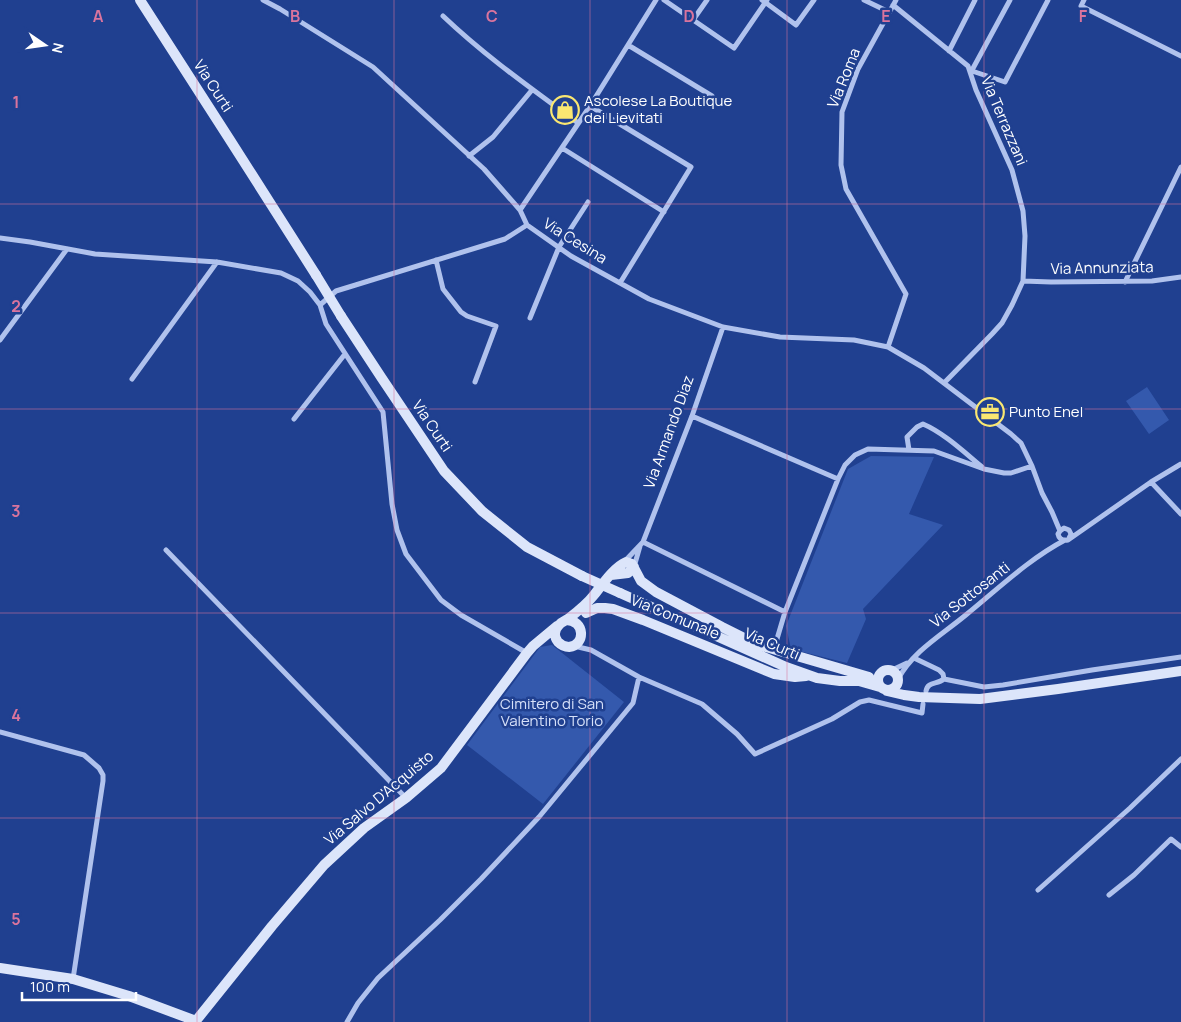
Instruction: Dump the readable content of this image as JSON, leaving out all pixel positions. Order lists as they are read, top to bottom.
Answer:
{
  "streets": {
    "street": [
      "Via Roma",
      "Via Curti",
      "Via Terrazzani",
      "Via Cesina",
      "Via Annunziata",
      "Via Armando Diaz",
      "Via Sottosanti",
      "Via Comunale",
      "Via Salvo D'Acquisto"
    ]
  },
  "crossings": [
    ["Via Roma", "Via Terrazzani"],
    ["Via Roma", "Via Cesina"],
    ["Via Curti", "Via Armando Diaz"],
    ["Via Curti", "Via Sottosanti"],
    ["Via Curti", "Via Comunale"],
    ["Via Terrazzani", "Via Annunziata"],
    ["Via Cesina", "Via Armando Diaz"]
  ],
  "parks": ["Cimitero di San Valentino Torio"],
  "places": {
    "shop": ["Ascolese La Boutique dei Lievitati"],
    "office": ["Punto Enel"]
  },
  "scale_bar": "100 m",
  "north": "right",
  "grid": {
    "columns": [
      "A",
      "B",
      "C",
      "D",
      "E",
      "F"
    ],
    "rows": [
      "1",
      "2",
      "3",
      "4",
      "5"
    ]
  }
}
